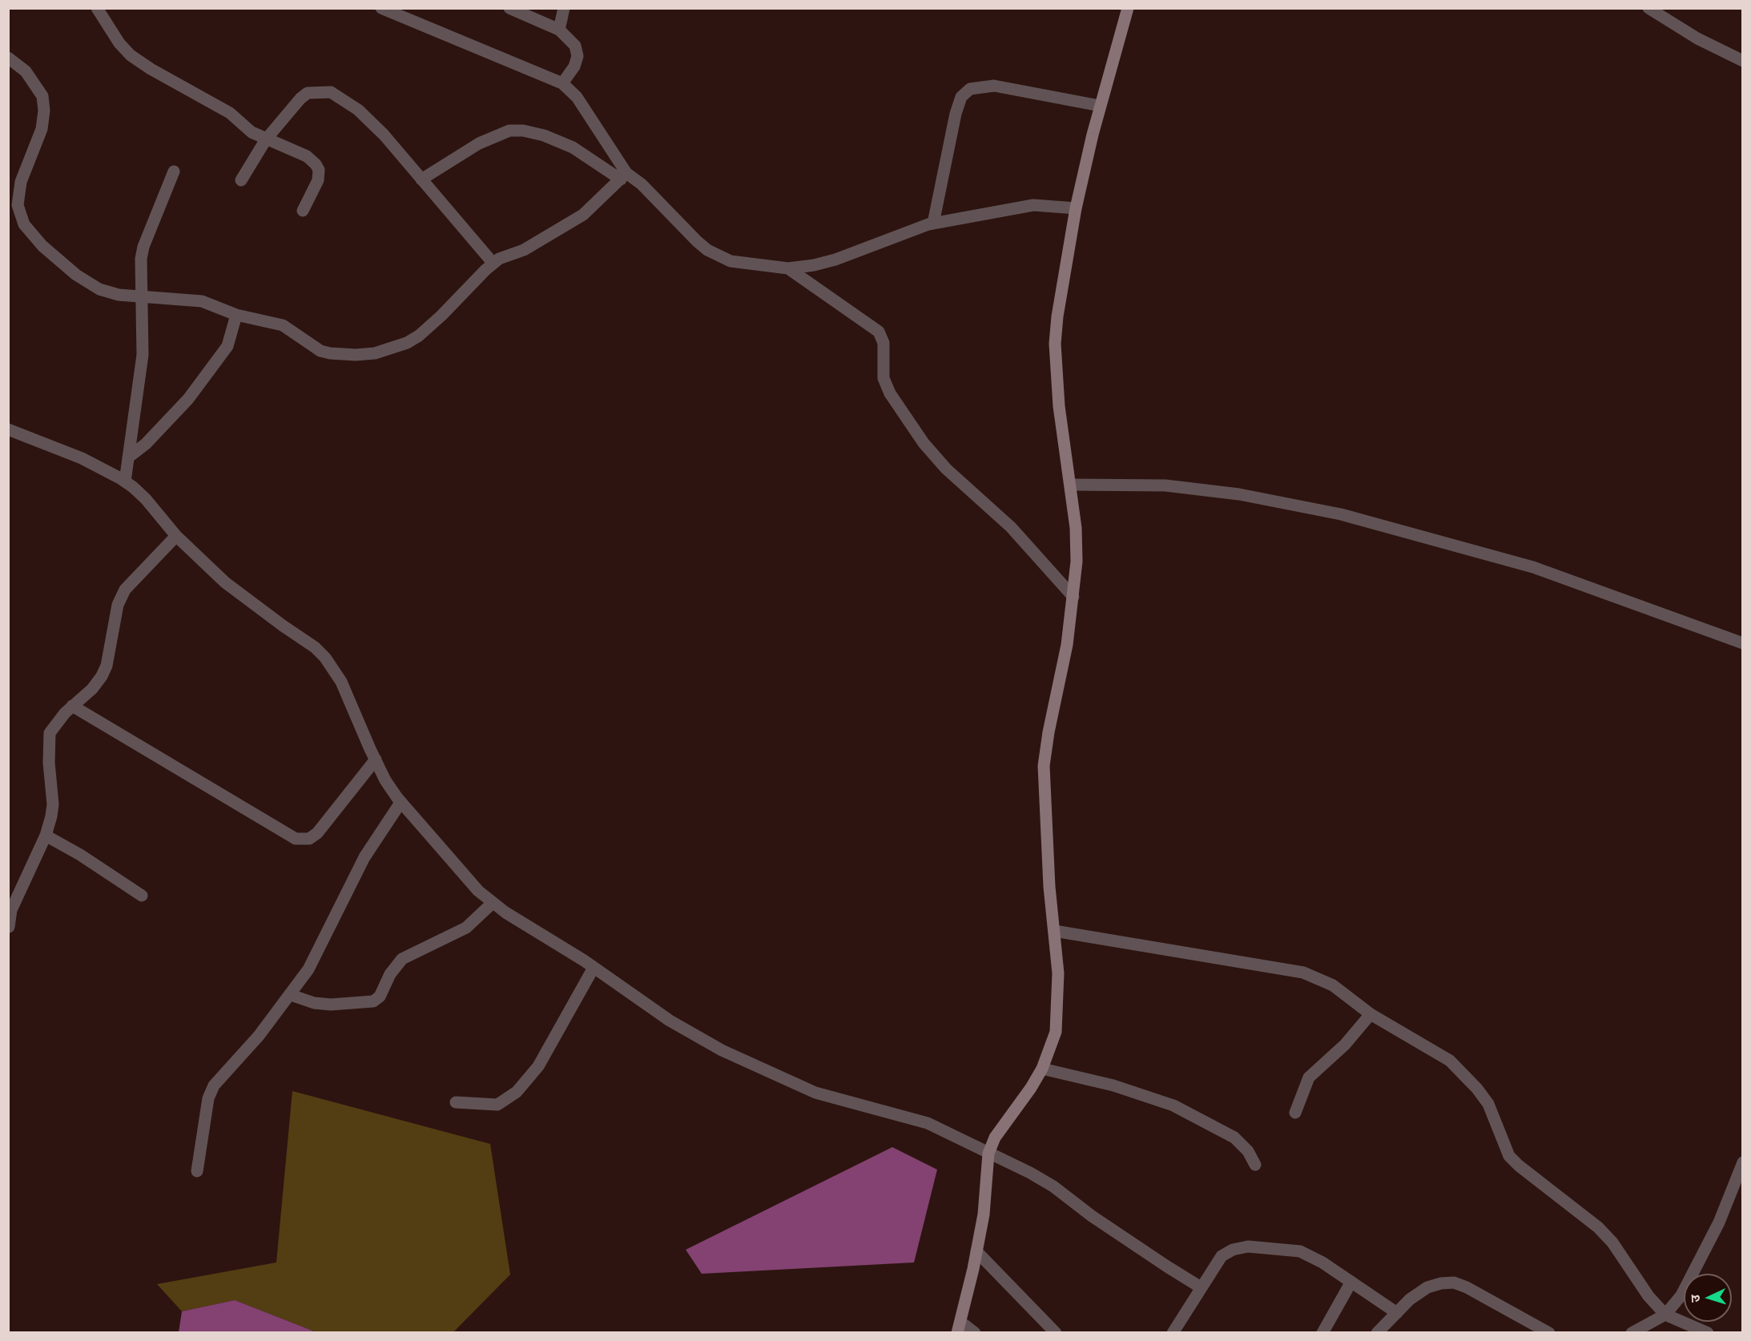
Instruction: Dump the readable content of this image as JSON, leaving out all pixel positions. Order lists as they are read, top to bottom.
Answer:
{
  "north": "left"
}
